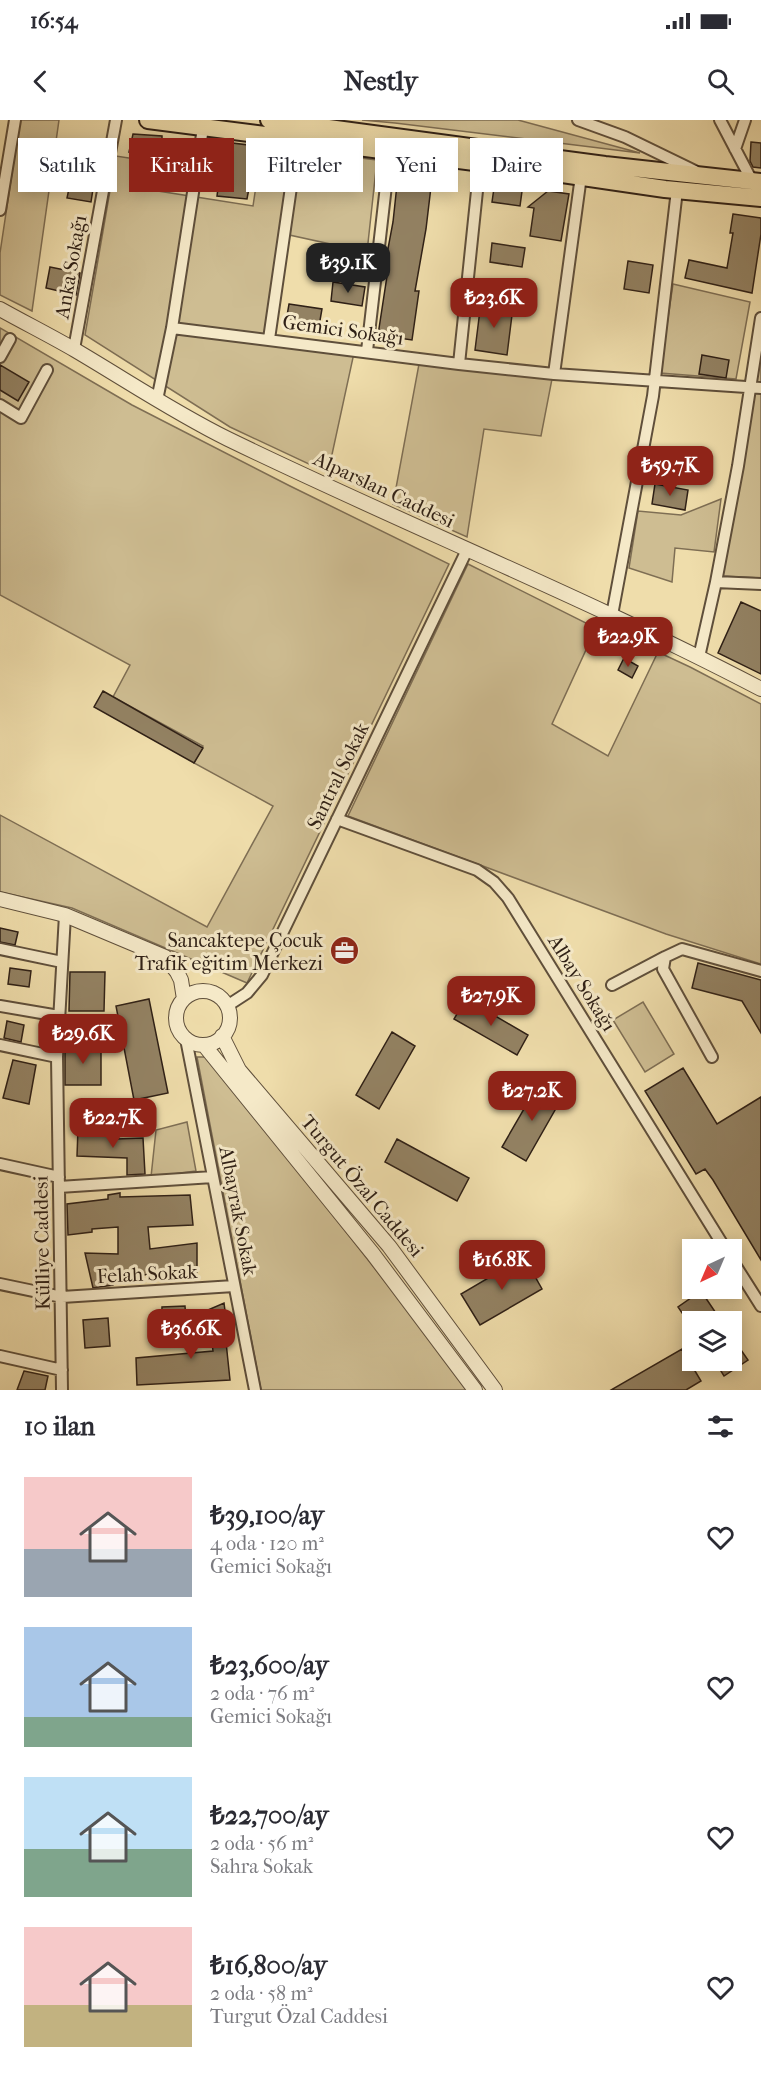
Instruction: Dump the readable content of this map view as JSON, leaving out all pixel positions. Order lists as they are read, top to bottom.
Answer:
{
  "streets": {
    "street": [
      "Anka Sokağı",
      "Gemici Sokağı",
      "Alparslan Caddesi",
      "Santral Sokak",
      "Albay Sokağı",
      "Turgut Özal Caddesi",
      "Albayrak Sokak",
      "Külliye Caddesi",
      "Felah Sokak"
    ]
  },
  "crossings": [
    ["Anka Sokağı", "Alparslan Caddesi"],
    ["Alparslan Caddesi", "Santral Sokak"],
    ["Santral Sokak", "Albay Sokağı"],
    ["Santral Sokak", "Turgut Özal Caddesi"],
    ["Santral Sokak", "Albayrak Sokak"],
    ["Turgut Özal Caddesi", "Albayrak Sokak"],
    ["Albayrak Sokak", "Felah Sokak"],
    ["Külliye Caddesi", "Felah Sokak"]
  ],
  "places": {
    "office": ["Sancaktepe Çocuk Trafik eğitim Merkezi"]
  },
  "north": "bottom left",
  "page": {
    "status": "16:54",
    "header": "Nestly",
    "chip": [
      "Satılık",
      "Kiralık",
      "Filtreler",
      "Yeni",
      "Daire"
    ],
    "price": [
      "₺39.1K",
      "₺23.6K",
      "₺59.7K",
      "₺22.9K",
      "₺27.9K",
      "₺29.6K",
      "₺27.2K",
      "₺22.7K",
      "₺16.8K",
      "₺36.6K"
    ],
    "heading": "10 ilan",
    "list": [
      {
        "name": "₺39,100/ay",
        "note": "4 oda · 120 m² · Gemici Sokağı"
      },
      {
        "name": "₺23,600/ay",
        "note": "2 oda · 76 m² · Gemici Sokağı"
      },
      {
        "name": "₺22,700/ay",
        "note": "2 oda · 56 m² · Sahra Sokak"
      },
      {
        "name": "₺16,800/ay",
        "note": "2 oda · 58 m² · Turgut Özal Caddesi"
      }
    ]
  }
}
